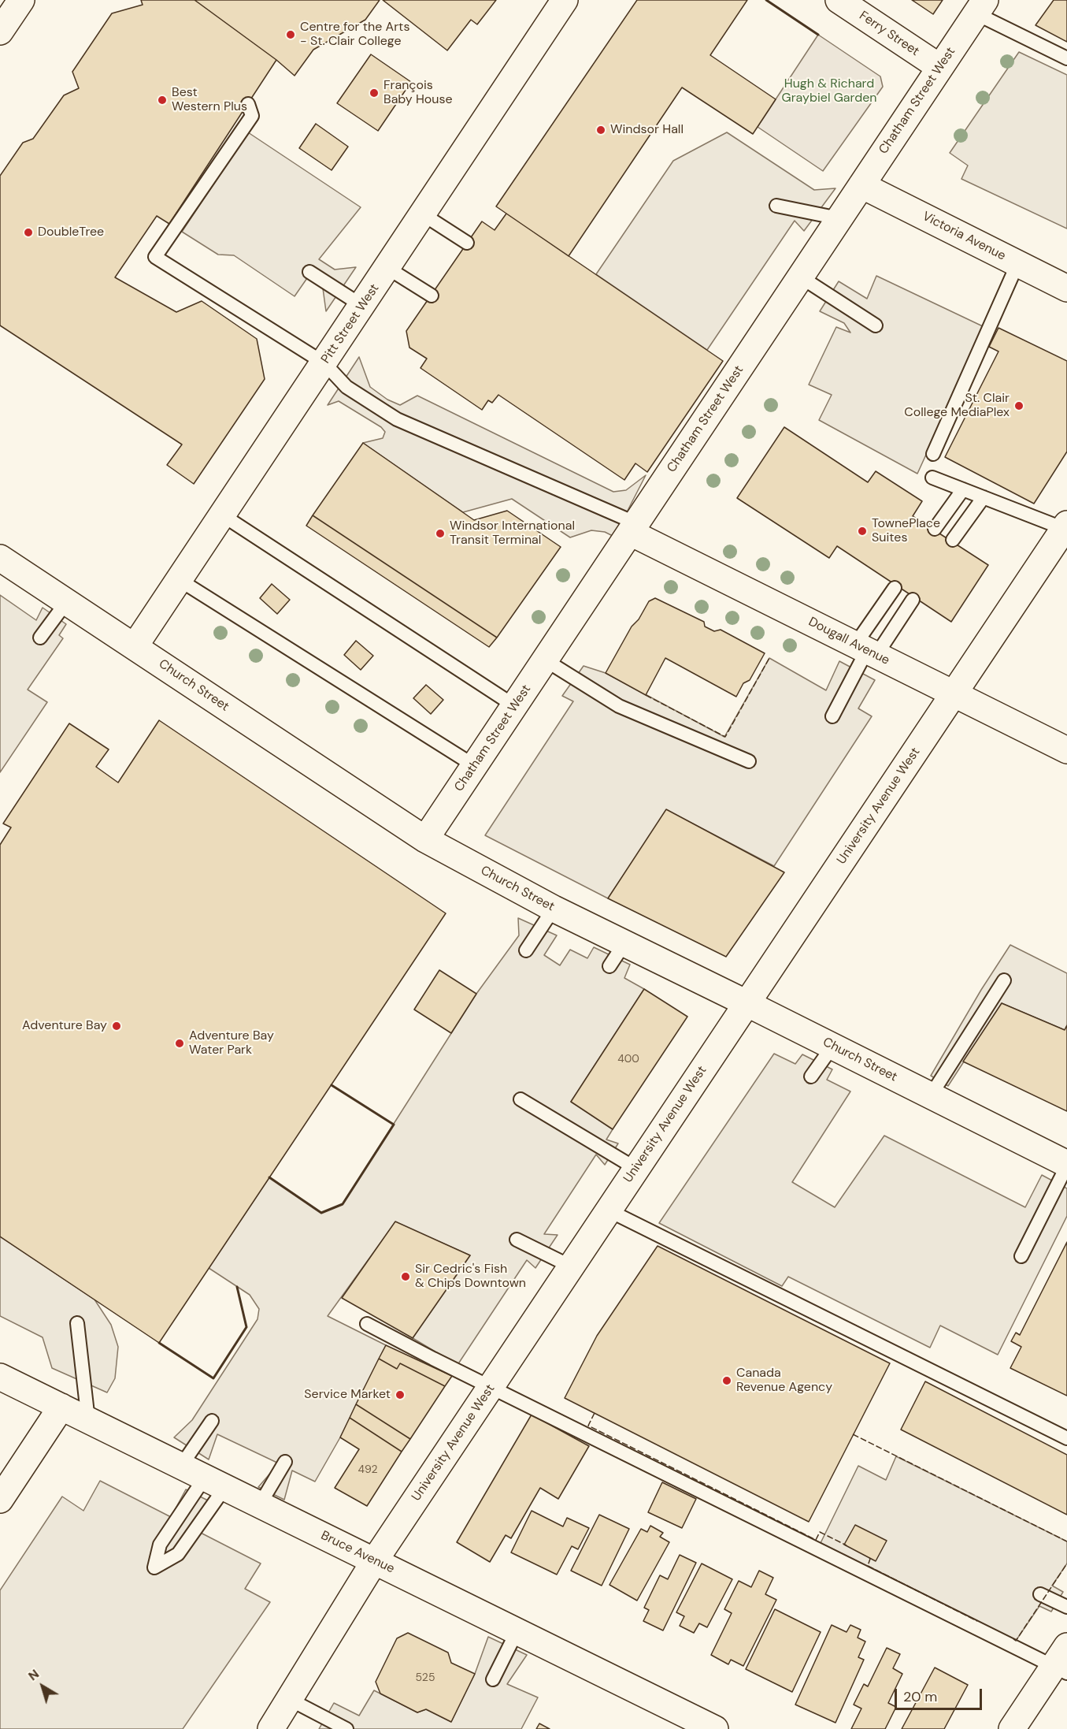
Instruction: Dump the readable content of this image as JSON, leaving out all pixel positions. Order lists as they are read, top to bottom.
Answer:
{
  "streets": {
    "street": [
      "Ferry Street",
      "Chatham Street West",
      "Victoria Avenue",
      "Pitt Street West",
      "Dougall Avenue",
      "Church Street",
      "University Avenue West",
      "Bruce Avenue"
    ]
  },
  "crossings": [
    ["Ferry Street", "Chatham Street West"],
    ["Chatham Street West", "Victoria Avenue"],
    ["Chatham Street West", "Dougall Avenue"],
    ["Chatham Street West", "Church Street"],
    ["Pitt Street West", "Church Street"],
    ["Dougall Avenue", "University Avenue West"],
    ["Church Street", "University Avenue West"],
    ["University Avenue West", "Bruce Avenue"]
  ],
  "parks": ["Hugh & Richard Graybiel Garden"],
  "places": [
    "Centre for the Arts - St. Clair College",
    "François Baby House",
    "Best Western Plus",
    "Windsor Hall",
    "DoubleTree",
    "St. Clair College MediaPlex",
    "TownePlace Suites",
    "Windsor International Transit Terminal",
    "Adventure Bay",
    "Adventure Bay Water Park",
    "Sir Cedric's Fish & Chips Downtown",
    "Canada Revenue Agency",
    "Service Market"
  ],
  "house_numbers": ["400", "492", "525"],
  "scale_bar": "20 m",
  "north": "top left"
}
